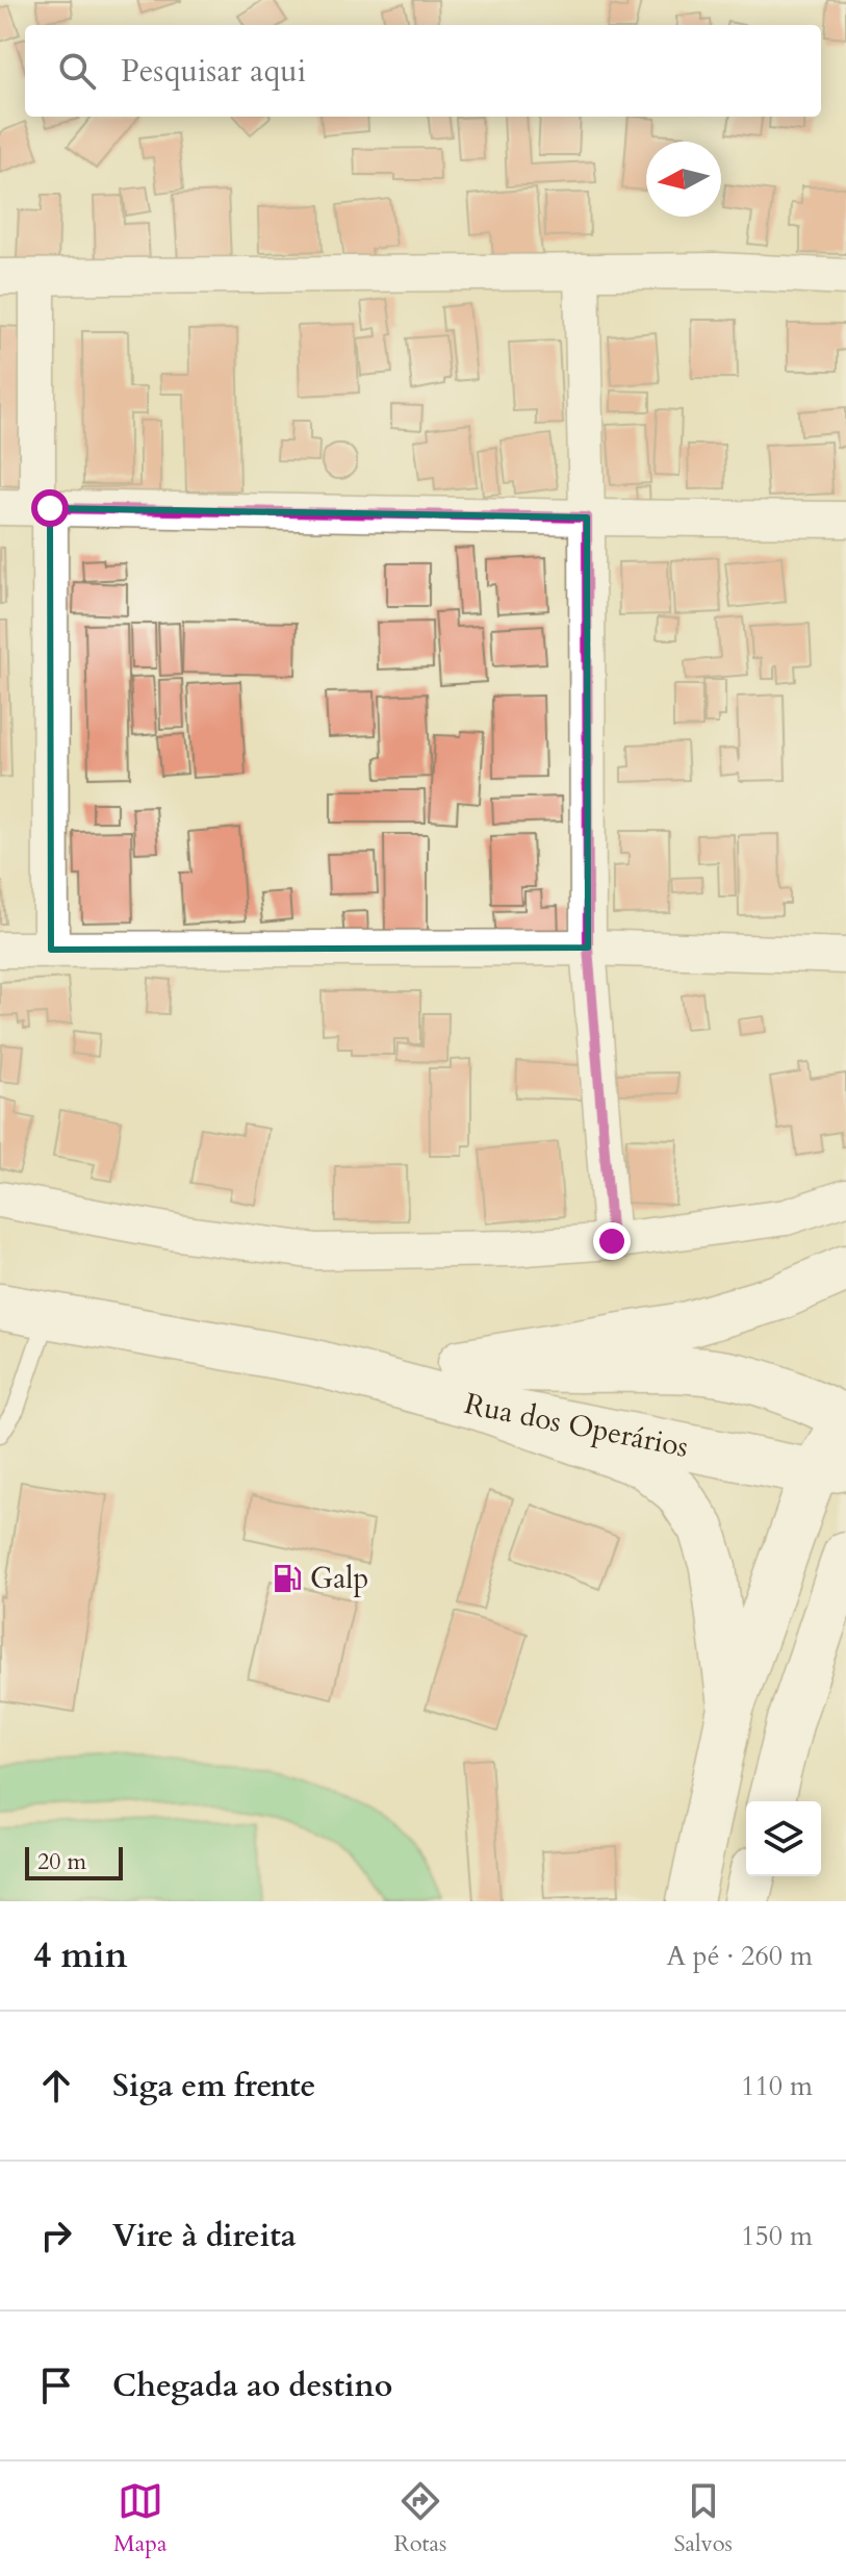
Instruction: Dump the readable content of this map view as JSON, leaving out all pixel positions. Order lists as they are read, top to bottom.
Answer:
{
  "streets": {
    "main road": ["Rua dos Operários"]
  },
  "places": {
    "fuel station": ["Galp"]
  },
  "scale_bar": "20 m",
  "north": "left",
  "page": {
    "search": "Pesquisar aqui",
    "scale": "20 m",
    "heading": ["4 min", "A pé · 260 m"],
    "list": [
      ["Siga em frente", "110 m"],
      ["Vire à direita", "150 m"],
      "Chegada ao destino"
    ],
    "nav": ["Mapa", "Rotas", "Salvos"]
  }
}
